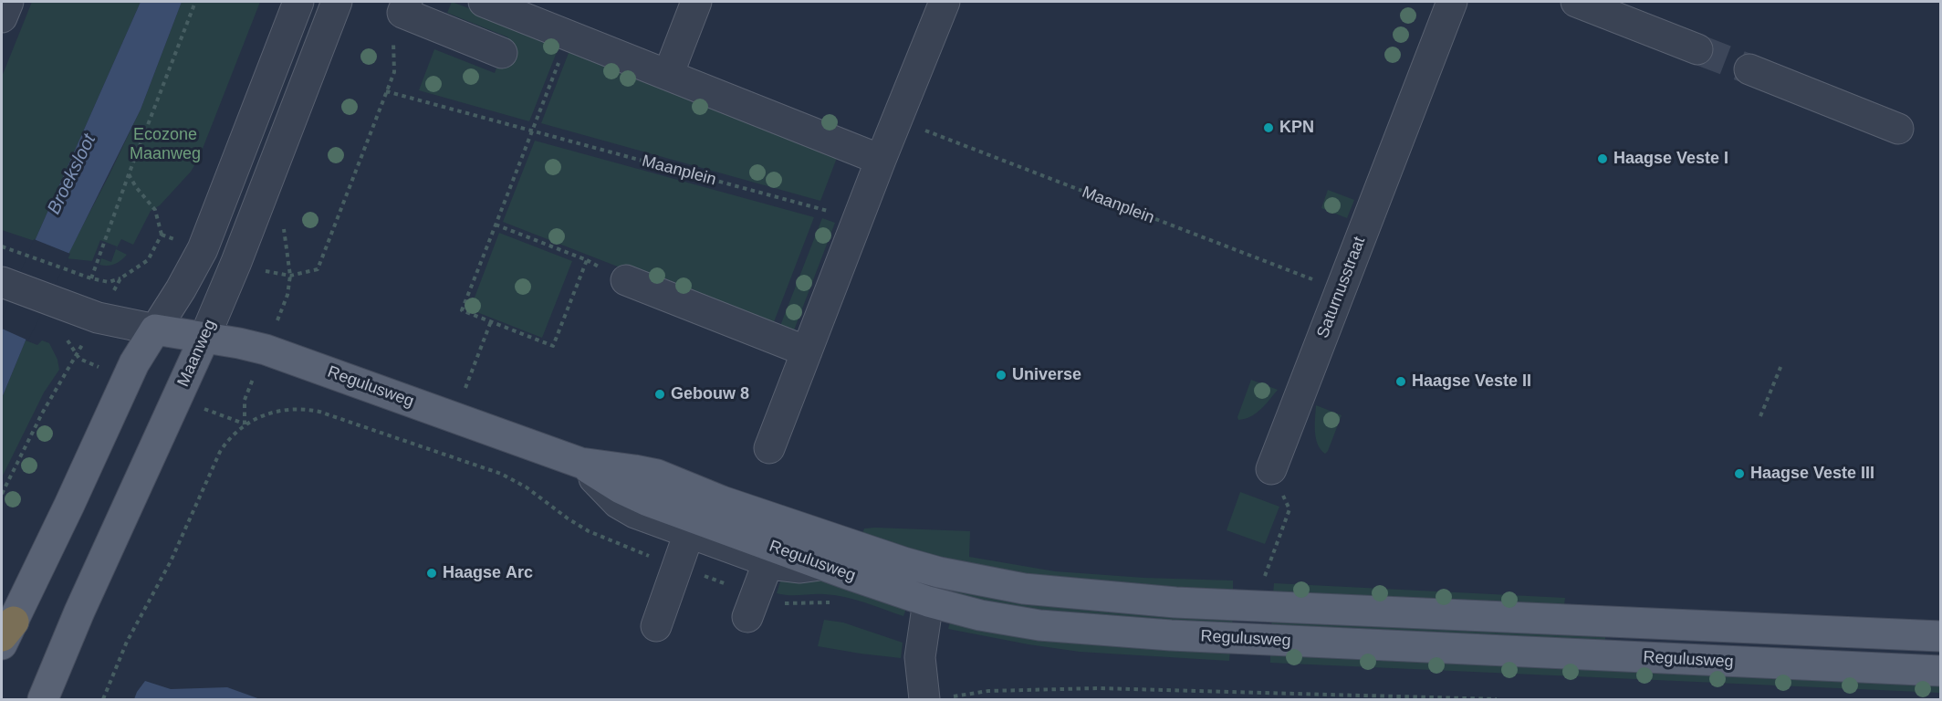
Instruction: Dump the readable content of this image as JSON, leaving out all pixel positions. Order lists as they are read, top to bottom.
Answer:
{
  "streets": {
    "main road": ["Maanweg", "Regulusweg"],
    "street": ["Saturnusstraat"],
    "path": ["Maanplein"]
  },
  "crossings": [
    ["Maanplein", "Saturnusstraat"],
    ["Maanweg", "Regulusweg"]
  ],
  "water": ["Broeksloot"],
  "parks": ["Ecozone Maanweg"],
  "places": [
    "KPN",
    "Haagse Veste I",
    "Universe",
    "Haagse Veste II",
    "Gebouw 8",
    "Haagse Veste III",
    "Haagse Arc"
  ]
}
